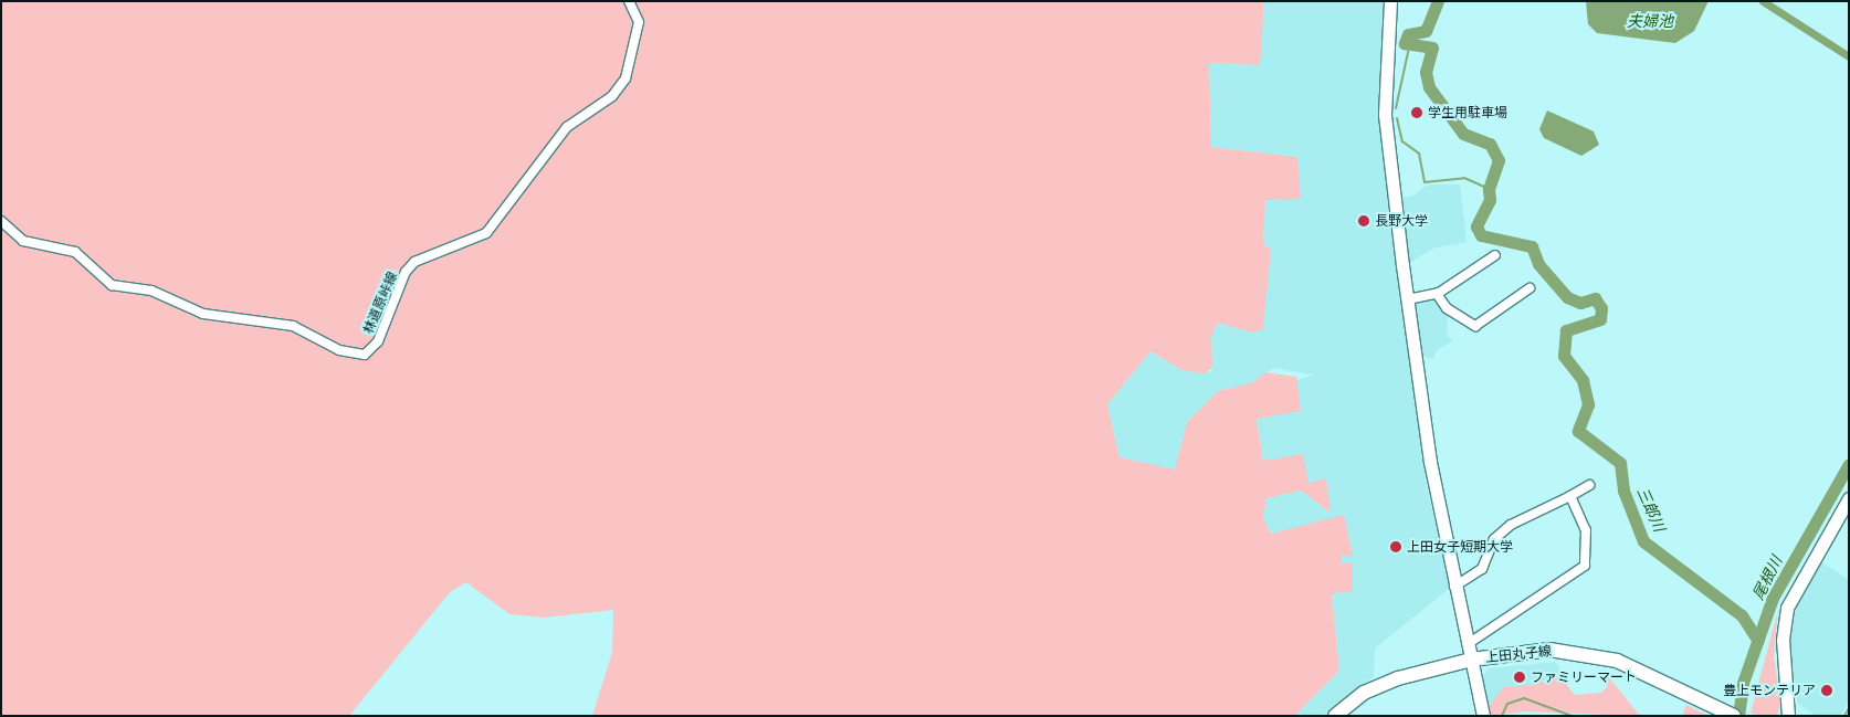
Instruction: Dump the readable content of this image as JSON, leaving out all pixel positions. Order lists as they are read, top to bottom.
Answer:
{
  "streets": {
    "main road": ["上田丸子線"],
    "street": ["林道原峠線"]
  },
  "water": ["夫婦池", "三郎川", "尾根川"],
  "places": [
    "学生用駐車場",
    "長野大学",
    "上田女子短期大学",
    "ファミリーマート",
    "豊上モンテリア"
  ]
}
